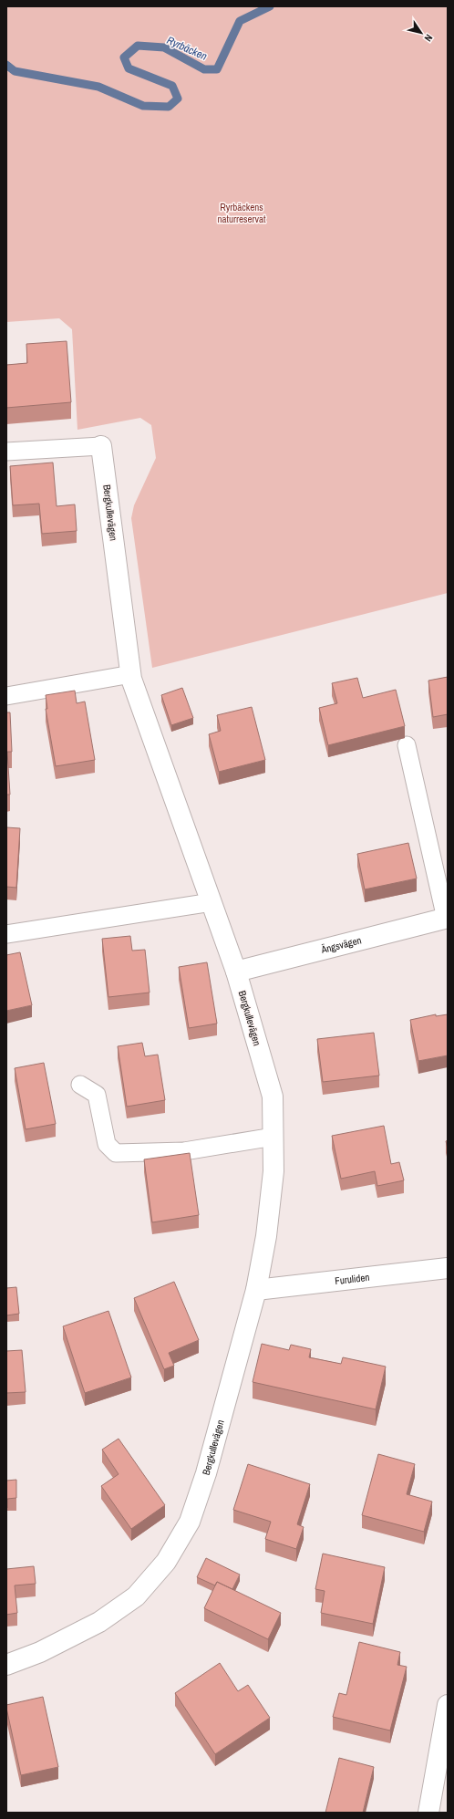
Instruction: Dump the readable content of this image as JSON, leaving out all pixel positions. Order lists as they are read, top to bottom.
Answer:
{
  "streets": {
    "street": ["Bergkullevägen", "Ängsvägen", "Furuliden"]
  },
  "crossings": [
    ["Bergkullevägen", "Ängsvägen"],
    ["Bergkullevägen", "Furuliden"]
  ],
  "water": ["Ryrbäcken"],
  "parks": ["Ryrbäckens naturreservat"],
  "north": "bottom right"
}
